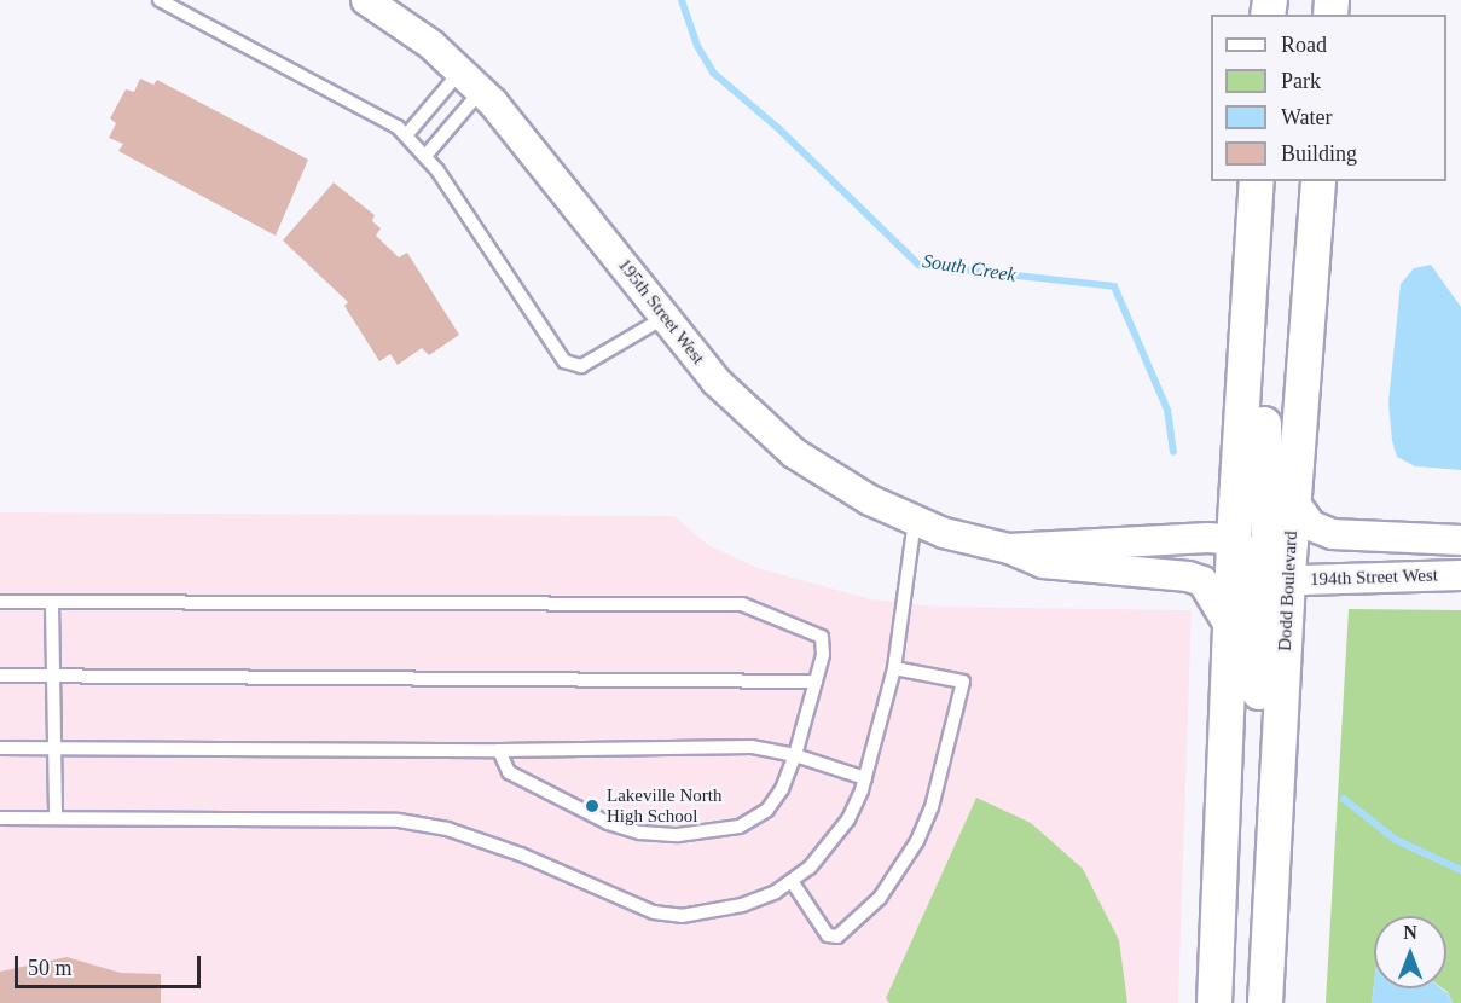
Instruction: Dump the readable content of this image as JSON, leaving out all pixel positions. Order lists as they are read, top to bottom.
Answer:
{
  "streets": {
    "main road": ["Dodd Boulevard"],
    "street": ["195th Street West", "194th Street West"]
  },
  "crossings": [
    ["194th Street West", "Dodd Boulevard"]
  ],
  "water": ["South Creek"],
  "places": ["Lakeville North High School"],
  "legend": [
    "Road",
    "Park",
    "Water",
    "Building"
  ],
  "scale_bar": "50 m",
  "north": "top"
}
